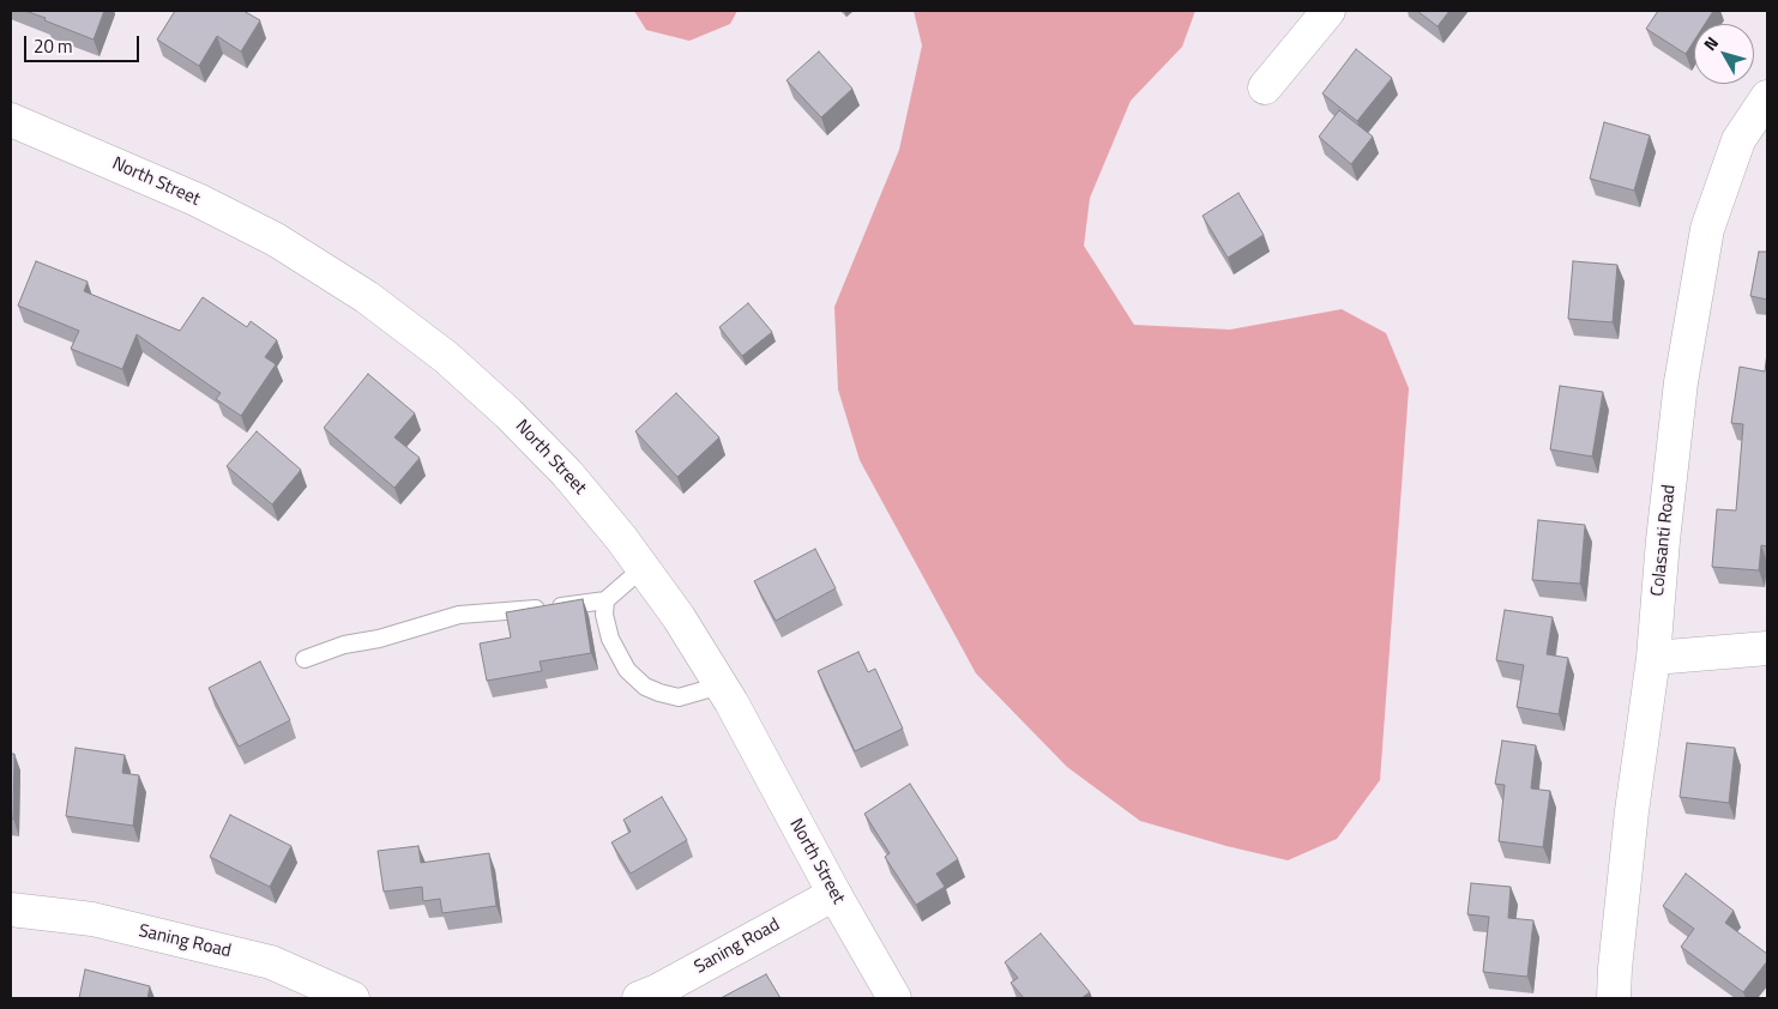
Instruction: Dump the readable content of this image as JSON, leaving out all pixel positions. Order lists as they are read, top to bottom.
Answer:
{
  "streets": {
    "street": ["North Street", "Colasanti Road", "Saning Road"]
  },
  "crossings": [
    ["North Street", "Saning Road"]
  ],
  "scale_bar": "20 m",
  "north": "top left"
}
